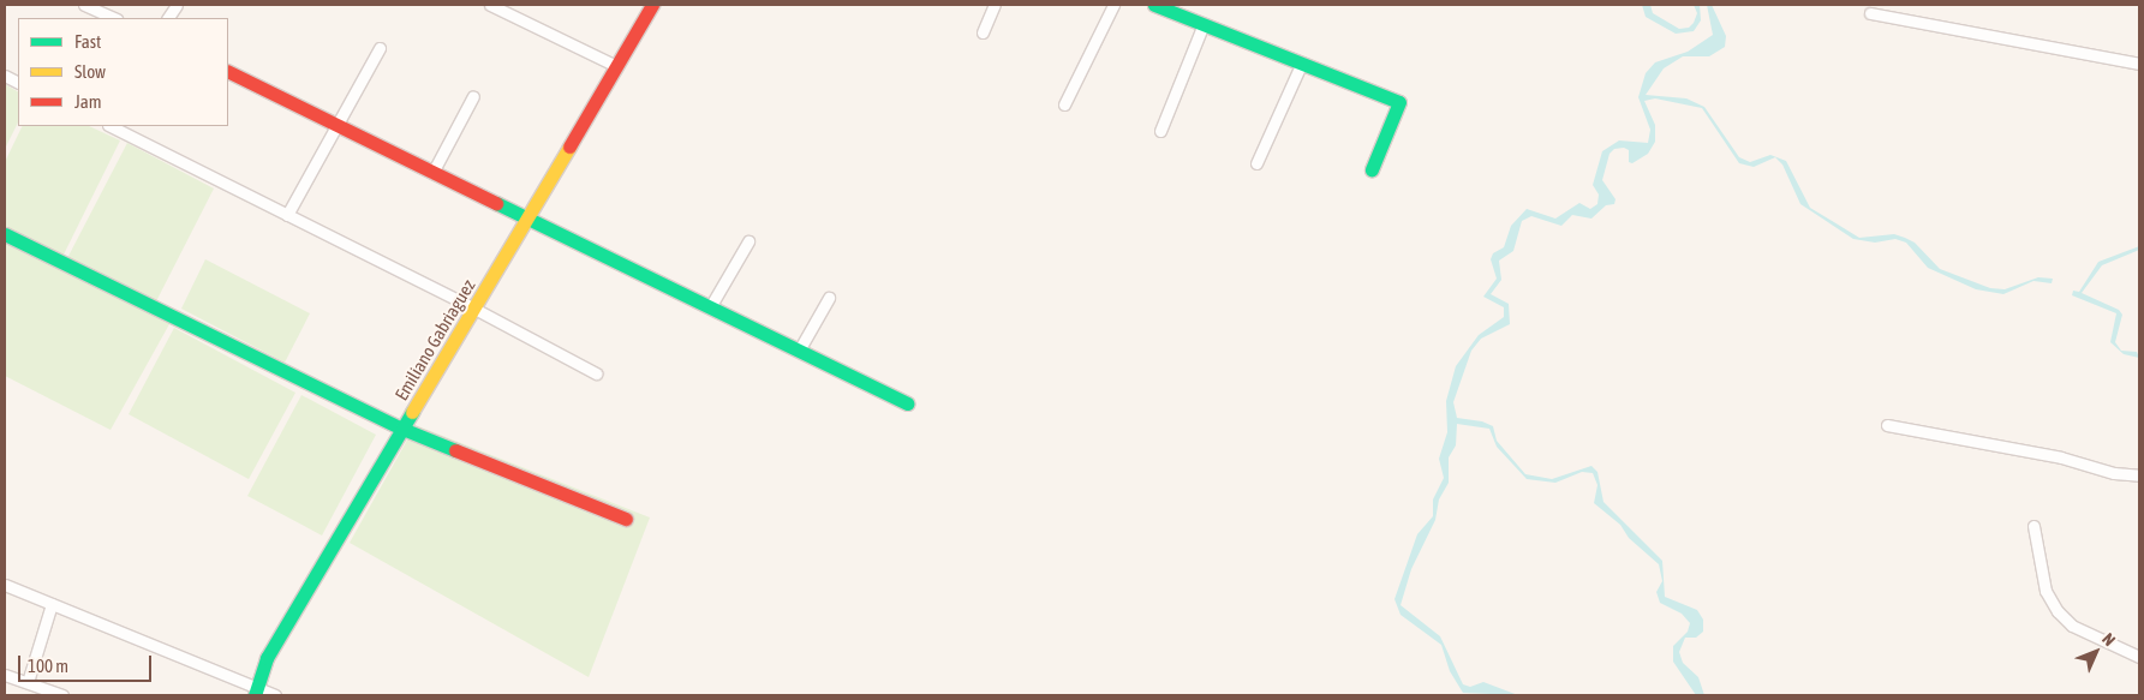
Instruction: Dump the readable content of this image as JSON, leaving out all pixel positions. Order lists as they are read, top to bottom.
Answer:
{
  "streets": {
    "street": ["Emiliano Gabriaguez"]
  },
  "legend": ["Fast", "Slow", "Jam"],
  "scale_bar": "100 m",
  "north": "top right"
}
